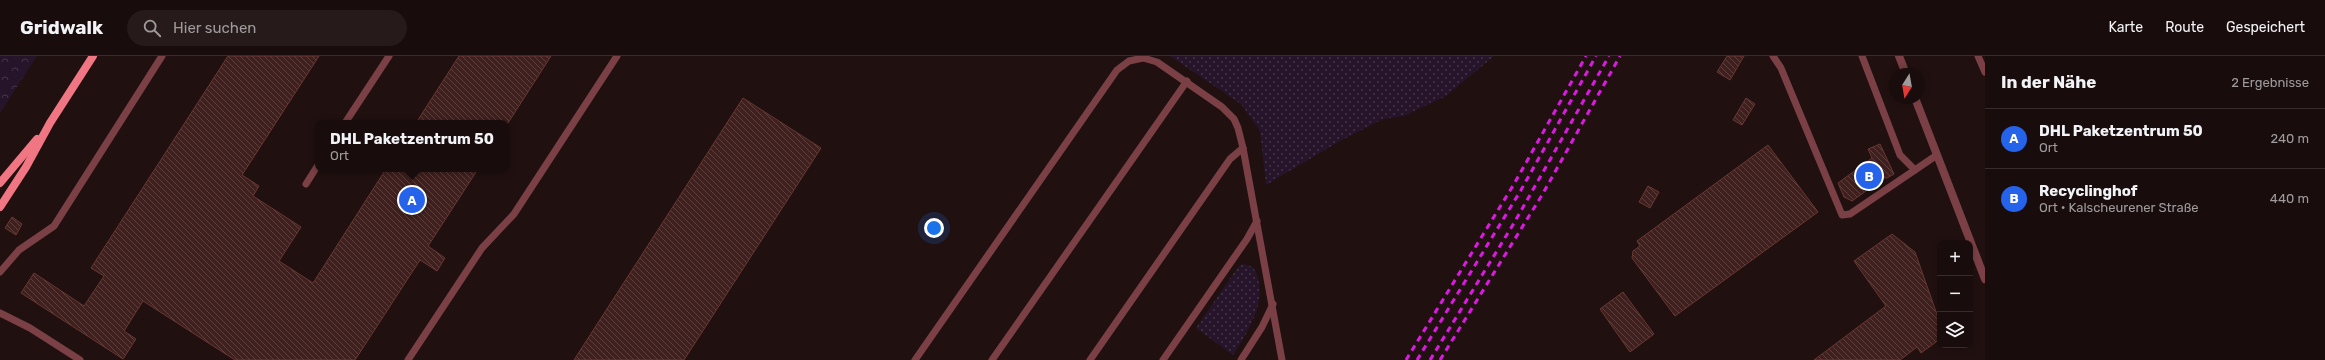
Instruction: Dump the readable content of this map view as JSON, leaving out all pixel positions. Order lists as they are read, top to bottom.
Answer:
{
  "north": "bottom",
  "page": {
    "header": "Gridwalk",
    "search": "Hier suchen",
    "nav": ["Karte", "Route", "Gespeichert"],
    "heading": ["In der Nähe", "2 Ergebnisse"],
    "list": [
      {
        "mark": "A",
        "name": "DHL Paketzentrum 50",
        "note": "Ort",
        "value": "240 m"
      },
      {
        "mark": "B",
        "name": "Recyclinghof",
        "note": "Ort · Kalscheurener Straße",
        "value": "440 m"
      }
    ],
    "popup": ["DHL Paketzentrum 50", "Ort"],
    "pins": ["B", "A"],
    "map_buttons": ["+", "−"]
  }
}
